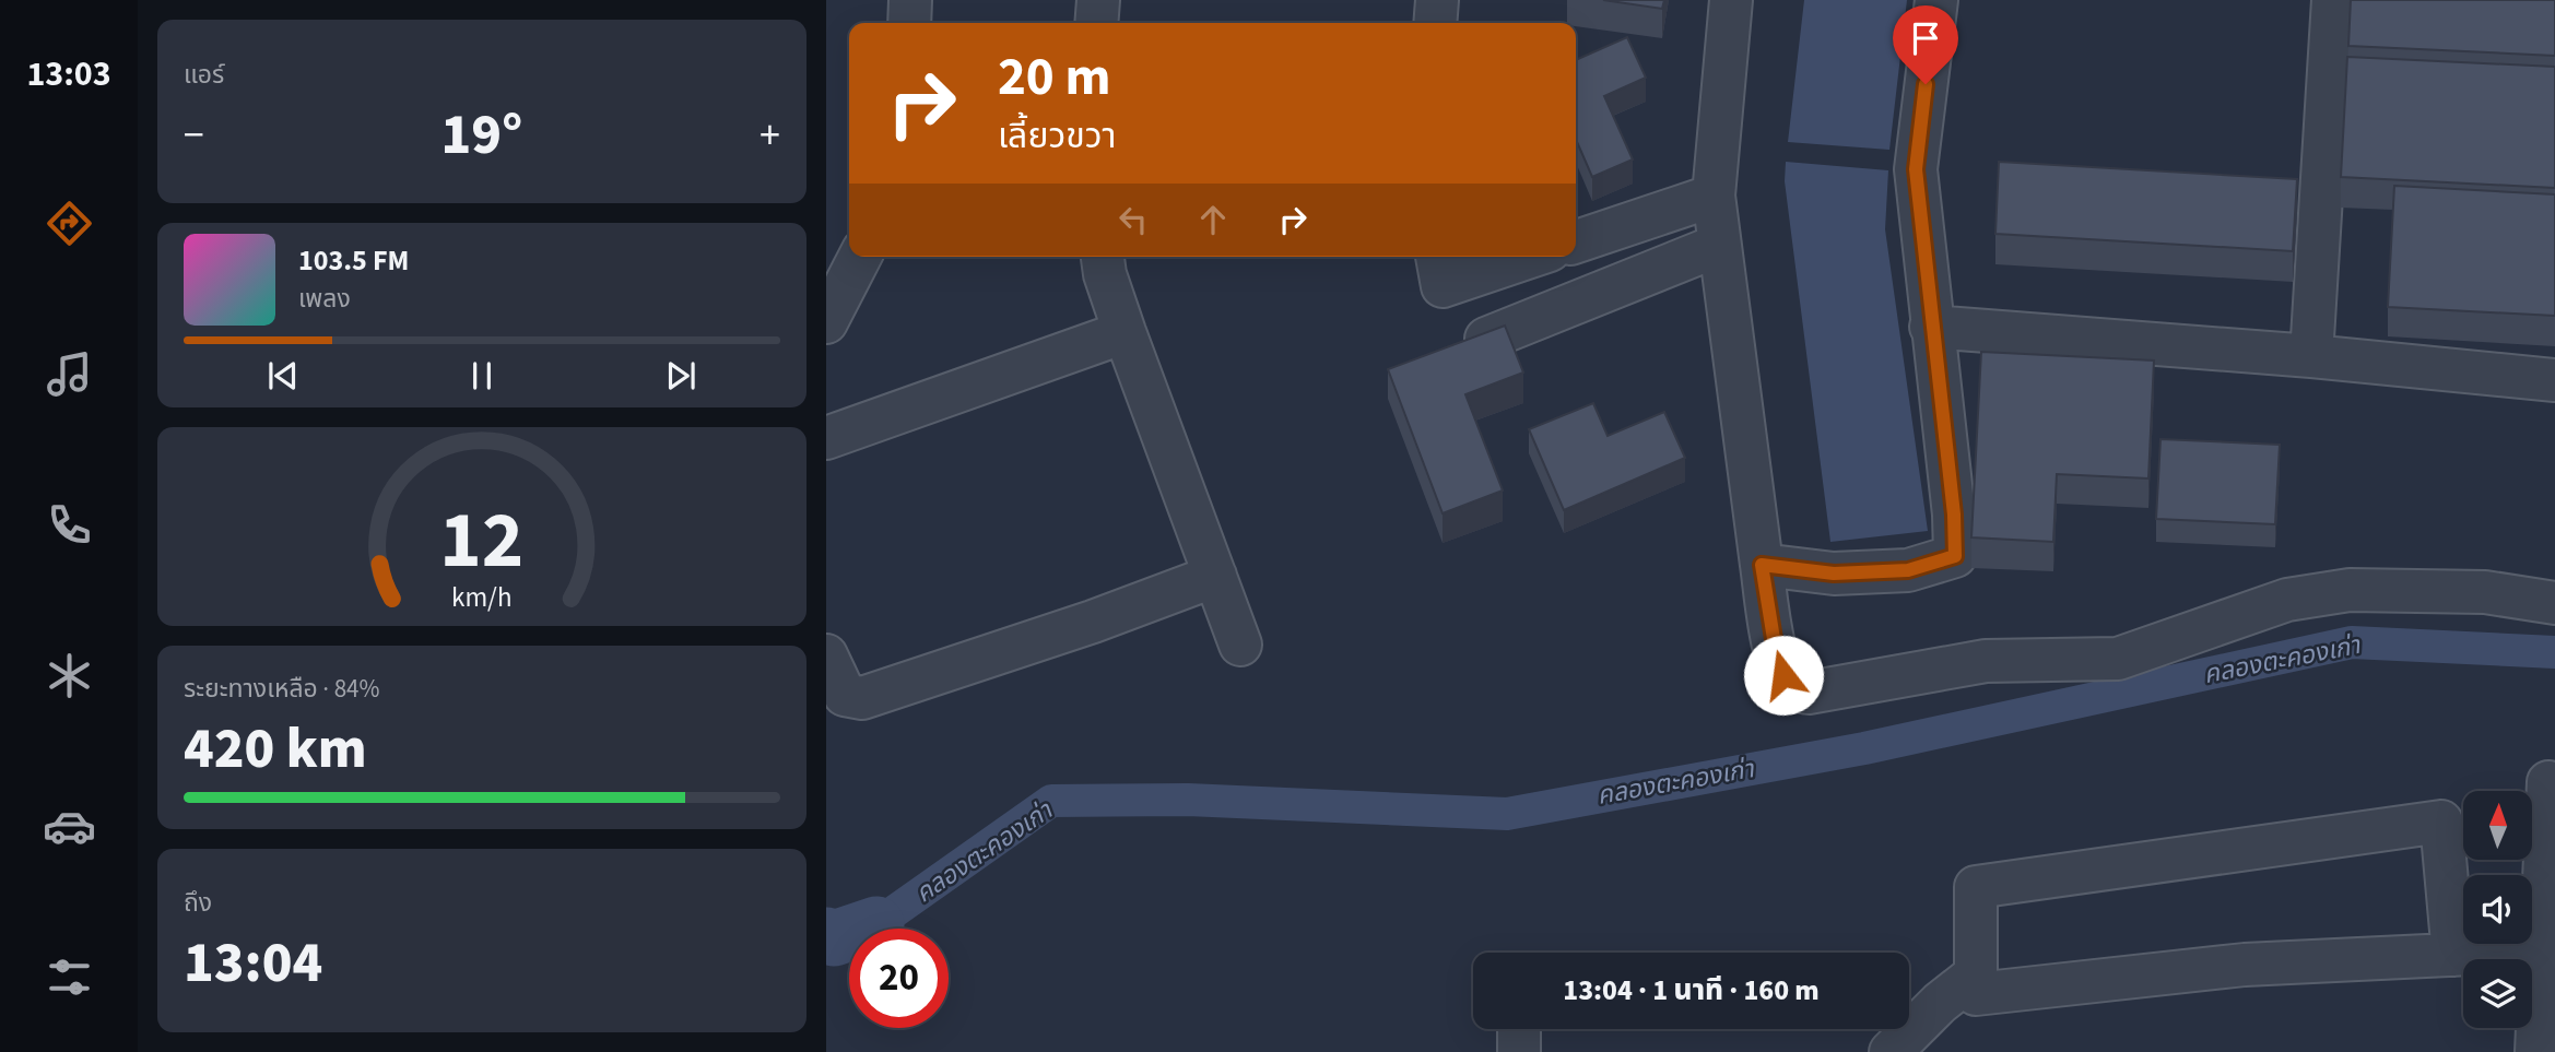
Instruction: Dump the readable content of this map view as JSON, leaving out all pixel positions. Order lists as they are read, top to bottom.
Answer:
{
  "water": ["คลองตะคองเก่า"],
  "north": "top",
  "page": {
    "tabs": "13:03",
    "tile": [
      "แอร์",
      ["ระยะทางเหลือ · 84%", "420 km"],
      ["ถึง", "13:04"]
    ],
    "turn": ["20 m", "เลี้ยวขวา"],
    "heat": ["−", "19°", "+"],
    "song": ["103.5 FM", "เพลง"],
    "limit": "20",
    "trip": "13:04 · 1 นาที · 160 m",
    "gauge": ["12", "km/h"]
  }
}
